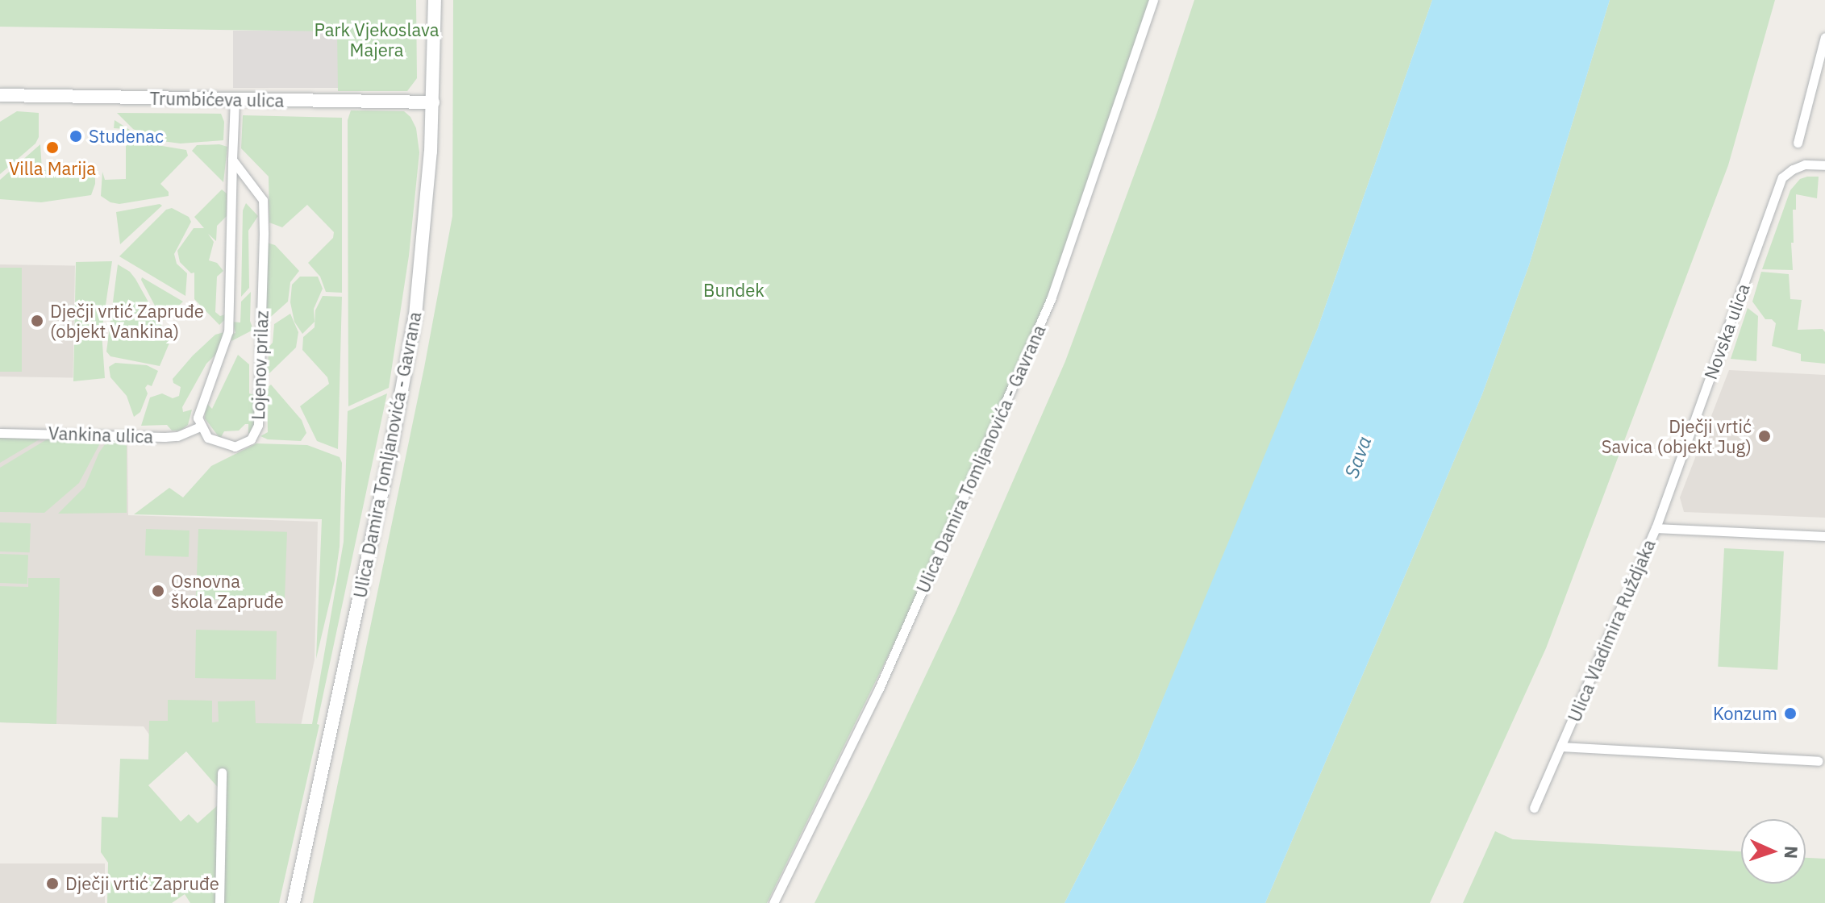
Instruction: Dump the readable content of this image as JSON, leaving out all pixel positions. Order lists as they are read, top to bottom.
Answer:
{
  "streets": {
    "street": [
      "Trumbićeva ulica",
      "Novska ulica",
      "Lojenov prilaz",
      "Vankina ulica",
      "Ulica Damira Tomljanovića - Gavrana",
      "Ulica Vladimira Ruždjaka"
    ]
  },
  "crossings": [
    ["Trumbićeva ulica", "Lojenov prilaz"],
    ["Trumbićeva ulica", "Ulica Damira Tomljanovića - Gavrana"],
    ["Novska ulica", "Ulica Vladimira Ruždjaka"],
    ["Lojenov prilaz", "Vankina ulica"]
  ],
  "water": ["Sava"],
  "parks": ["Park Vjekoslava Majera", "Bundek"],
  "places": [
    "Studenac",
    "Villa Marija",
    "Dječji vrtić Zapruđe (objekt Vankina)",
    "Dječji vrtić Savica (objekt Jug)",
    "Osnovna škola Zapruđe",
    "Konzum",
    "Dječji vrtić Zapruđe"
  ],
  "north": "right"
}
